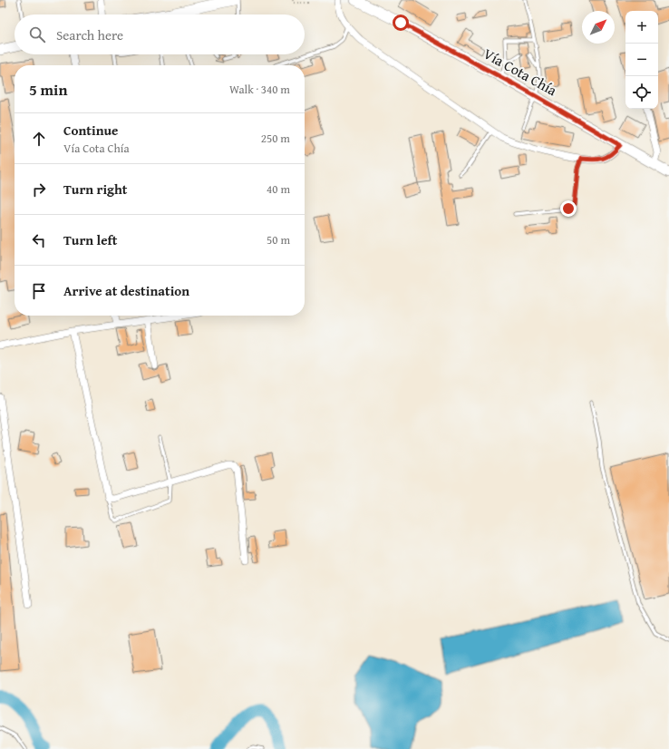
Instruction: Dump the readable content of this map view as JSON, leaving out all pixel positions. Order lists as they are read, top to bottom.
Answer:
{
  "streets": {
    "main road": ["Vía Cota Chía"]
  },
  "north": "top right",
  "page": {
    "map_buttons": ["+", "−"],
    "search": "Search here",
    "heading": ["5 min", "Walk · 340 m"],
    "list": [
      ["Continue", "Vía Cota Chía", "250 m"],
      ["Turn right", "40 m"],
      ["Turn left", "50 m"],
      "Arrive at destination"
    ]
  }
}
